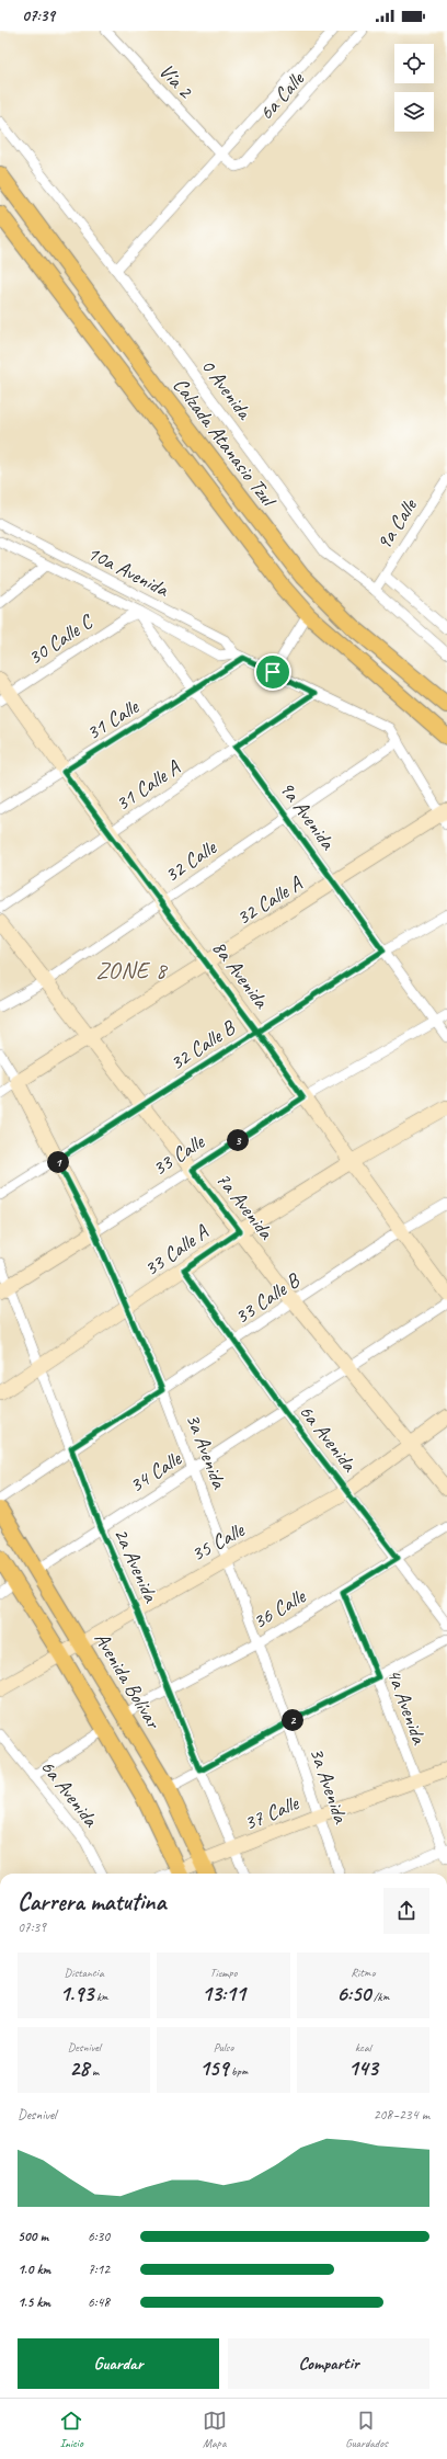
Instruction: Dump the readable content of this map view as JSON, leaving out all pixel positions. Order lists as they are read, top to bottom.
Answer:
{
  "streets": {
    "main road": ["Calzada Atanasio Tzul", "Avenida Bolívar"],
    "street": [
      "Vía 2",
      "6a Calle",
      "0 Avenida",
      "9a Calle",
      "10a Avenida",
      "30 Calle C",
      "31 Calle",
      "31 Calle A",
      "9a Avenida",
      "32 Calle",
      "32 Calle A",
      "8a Avenida",
      "32 Calle B",
      "33 Calle",
      "7a Avenida",
      "33 Calle A",
      "33 Calle B",
      "6a Avenida",
      "3a Avenida",
      "34 Calle",
      "35 Calle",
      "2a Avenida",
      "36 Calle",
      "4a Avenida",
      "37 Calle"
    ]
  },
  "crossings": [
    ["Vía 2", "6a Calle"],
    ["6a Calle", "0 Avenida"],
    ["0 Avenida", "9a Calle"],
    ["10a Avenida", "30 Calle C"],
    ["10a Avenida", "31 Calle"],
    ["10a Avenida", "31 Calle A"],
    ["10a Avenida", "9a Avenida"],
    ["10a Avenida", "32 Calle"],
    ["10a Avenida", "32 Calle A"],
    ["30 Calle C", "9a Avenida"],
    ["30 Calle C", "8a Avenida"],
    ["31 Calle", "9a Avenida"],
    ["31 Calle", "8a Avenida"],
    ["31 Calle A", "9a Avenida"],
    ["31 Calle A", "8a Avenida"],
    ["9a Avenida", "32 Calle"],
    ["9a Avenida", "32 Calle A"],
    ["9a Avenida", "32 Calle B"],
    ["9a Avenida", "33 Calle"],
    ["32 Calle", "8a Avenida"],
    ["32 Calle", "7a Avenida"],
    ["32 Calle A", "8a Avenida"],
    ["32 Calle A", "7a Avenida"],
    ["32 Calle A", "3a Avenida"],
    ["8a Avenida", "32 Calle B"],
    ["8a Avenida", "33 Calle"],
    ["8a Avenida", "33 Calle A"],
    ["8a Avenida", "33 Calle B"],
    ["32 Calle B", "7a Avenida"],
    ["32 Calle B", "3a Avenida"],
    ["33 Calle", "7a Avenida"],
    ["33 Calle", "3a Avenida"],
    ["33 Calle", "2a Avenida"],
    ["7a Avenida", "33 Calle A"],
    ["7a Avenida", "33 Calle B"],
    ["7a Avenida", "34 Calle"],
    ["7a Avenida", "35 Calle"],
    ["33 Calle A", "6a Avenida"],
    ["33 Calle A", "3a Avenida"],
    ["33 Calle A", "2a Avenida"],
    ["33 Calle B", "6a Avenida"],
    ["33 Calle B", "3a Avenida"],
    ["33 Calle B", "2a Avenida"],
    ["6a Avenida", "34 Calle"],
    ["6a Avenida", "35 Calle"],
    ["6a Avenida", "36 Calle"],
    ["3a Avenida", "34 Calle"],
    ["3a Avenida", "35 Calle"],
    ["3a Avenida", "36 Calle"],
    ["3a Avenida", "37 Calle"],
    ["34 Calle", "2a Avenida"],
    ["34 Calle", "Avenida Bolívar"],
    ["35 Calle", "2a Avenida"],
    ["35 Calle", "Avenida Bolívar"],
    ["2a Avenida", "36 Calle"],
    ["2a Avenida", "37 Calle"],
    ["36 Calle", "Avenida Bolívar"],
    ["36 Calle", "4a Avenida"],
    ["Avenida Bolívar", "37 Calle"],
    ["4a Avenida", "37 Calle"]
  ],
  "districts": ["ZONE 8"],
  "page": {
    "status": "07:39",
    "pins": ["3", "1", "2"],
    "heading": ["Carrera matutina", "07:39"],
    "stats": [
      ["Distancia", "1.93 km"],
      ["Tiempo", "13:11"],
      ["Ritmo", "6:50 /km"],
      ["Desnivel", "28 m"],
      ["Pulso", "159 bpm"],
      ["kcal", "143"]
    ],
    "chart": ["Desnivel", "208–234 m"],
    "list": [
      {
        "name": "500 m",
        "note": "6:30"
      },
      {
        "name": "1.0 km",
        "note": "7:12"
      },
      {
        "name": "1.5 km",
        "note": "6:48"
      }
    ],
    "buttons": ["Guardar", "Compartir"],
    "tabs": ["Inicio", "Mapa", "Guardados"]
  }
}
